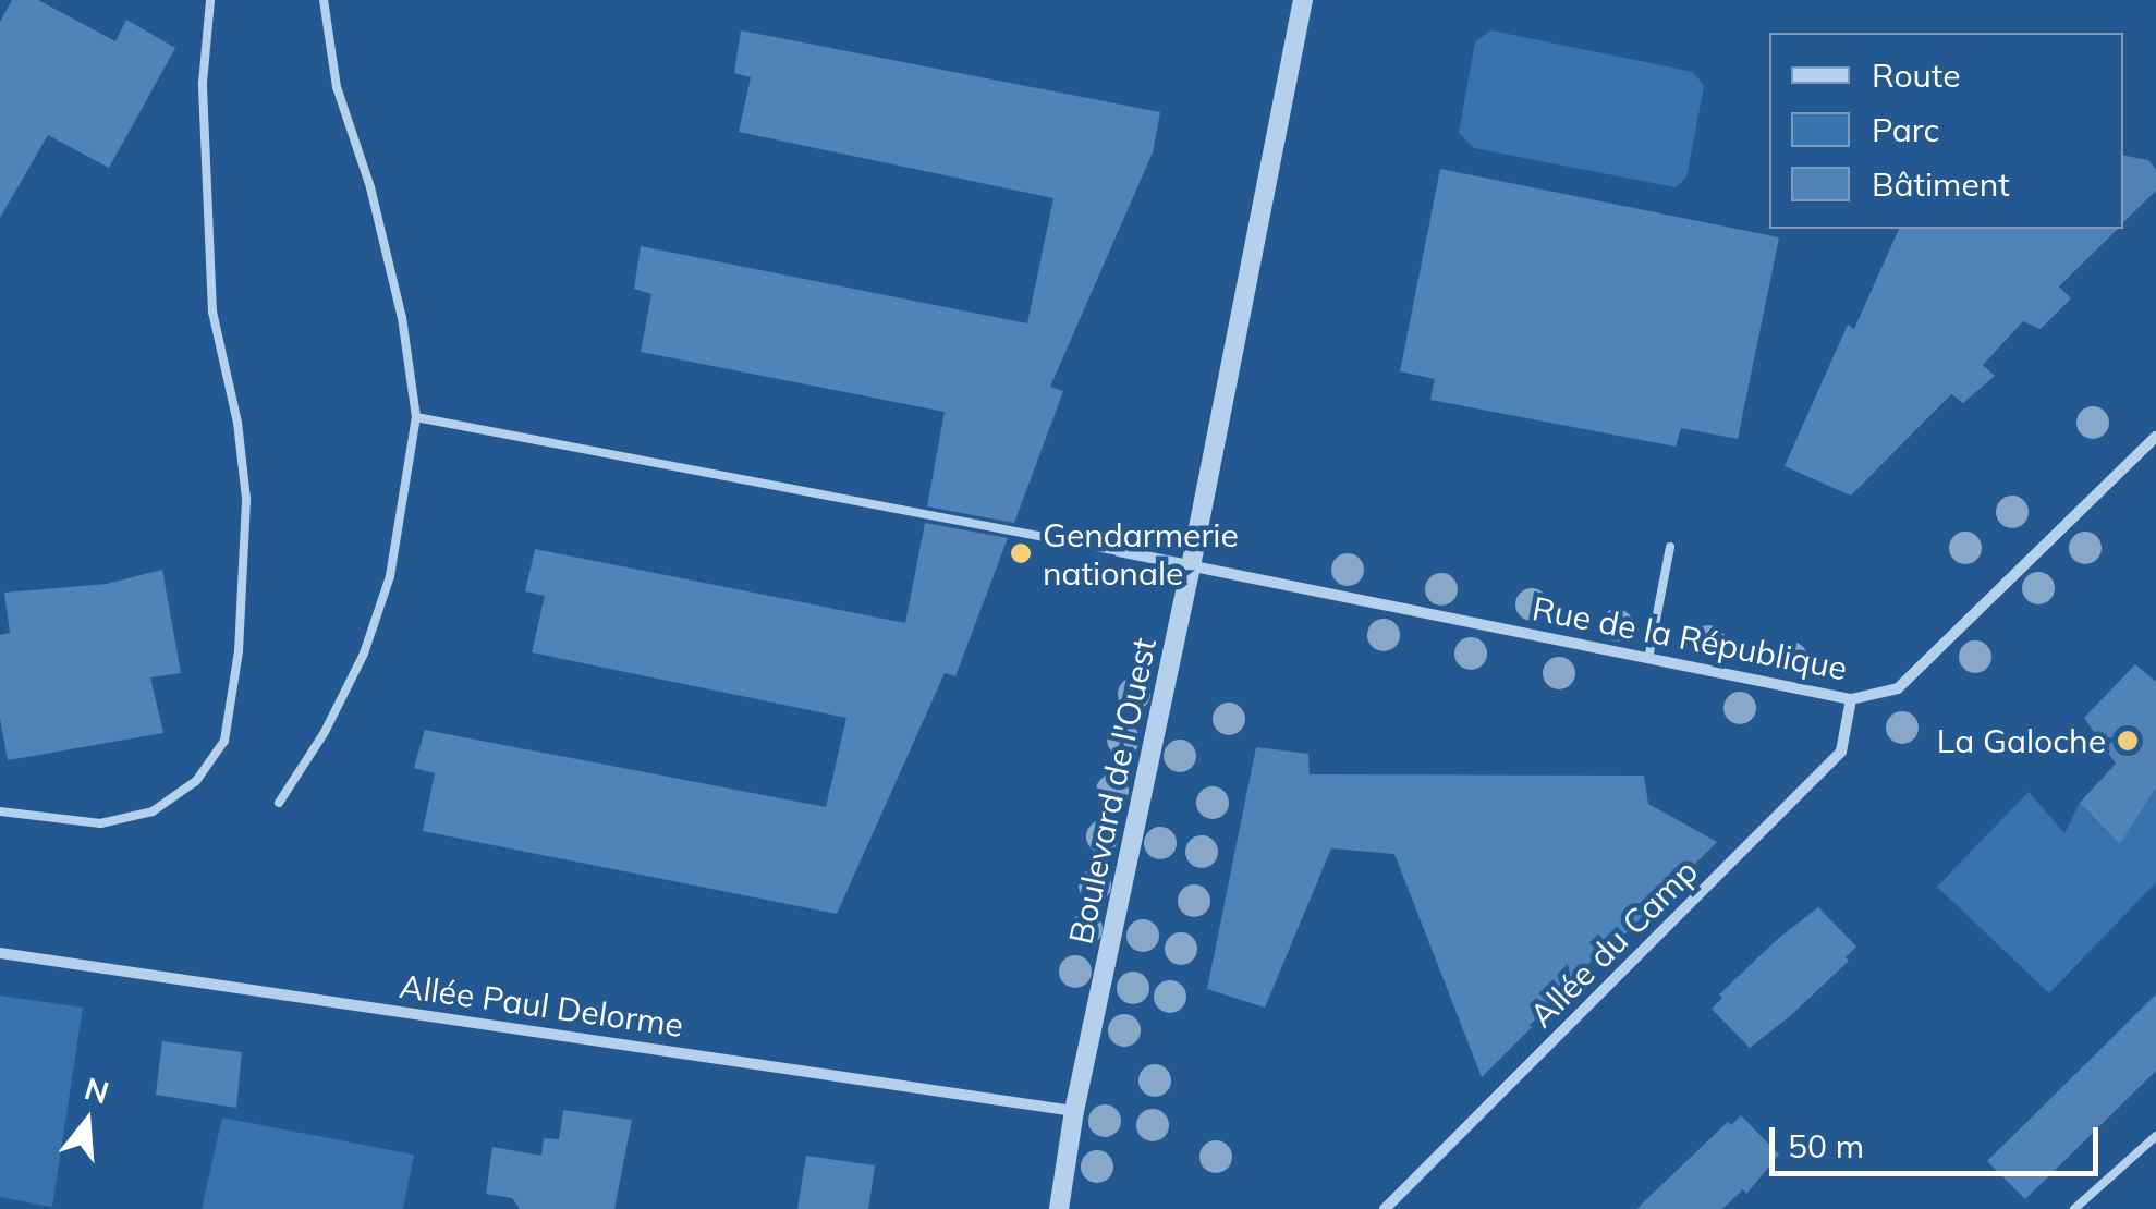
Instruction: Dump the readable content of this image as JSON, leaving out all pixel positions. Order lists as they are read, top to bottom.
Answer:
{
  "streets": {
    "street": [
      "Rue de la République",
      "Boulevard de l'Ouest",
      "Allée du Camp",
      "Allée Paul Delorme"
    ]
  },
  "crossings": [
    ["Rue de la République", "Boulevard de l'Ouest"],
    ["Rue de la République", "Allée du Camp"],
    ["Boulevard de l'Ouest", "Allée Paul Delorme"]
  ],
  "places": ["Gendarmerie nationale", "La Galoche"],
  "legend": ["Route", "Parc", "Bâtiment"],
  "scale_bar": "50 m",
  "north": "top"
}
